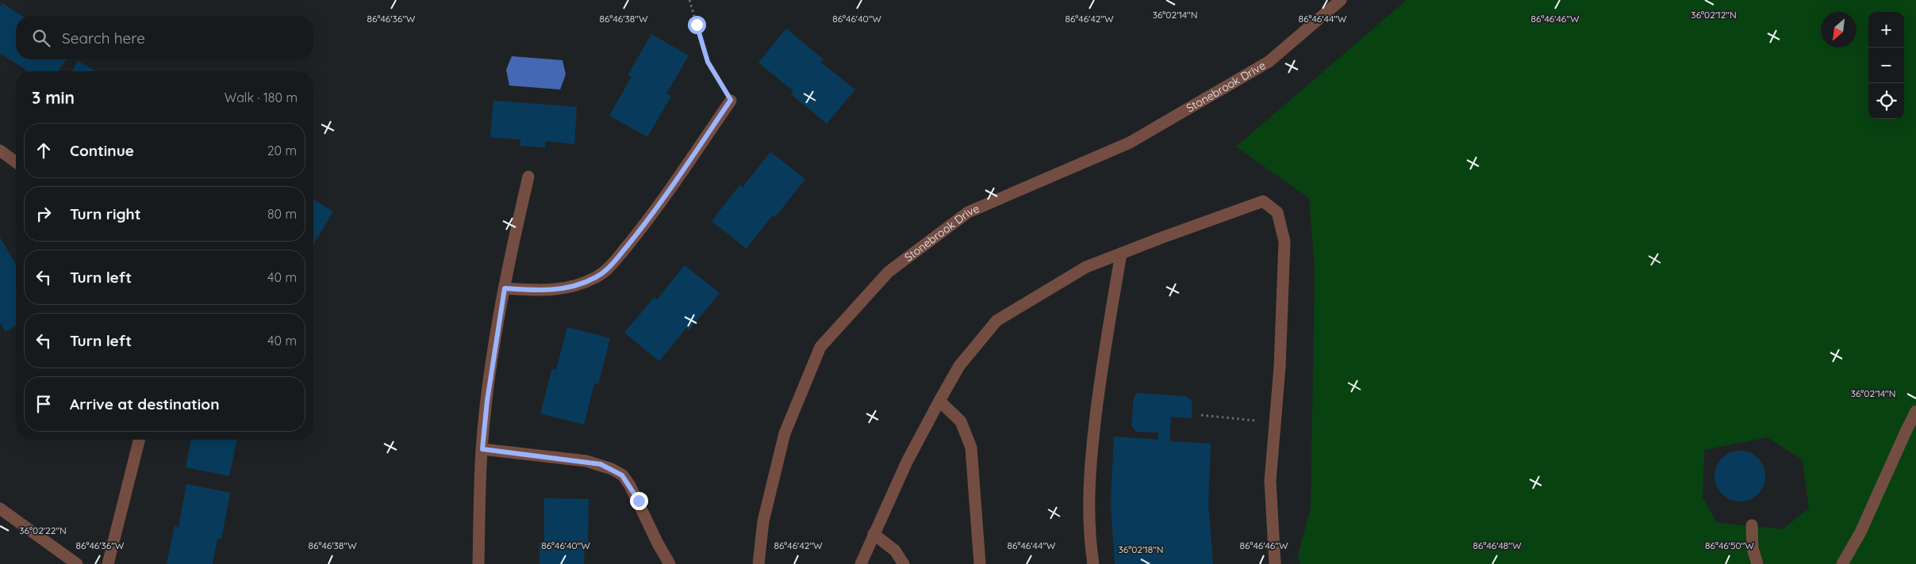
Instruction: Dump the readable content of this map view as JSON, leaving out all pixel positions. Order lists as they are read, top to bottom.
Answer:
{
  "streets": {
    "street": ["Stonebrook Drive"]
  },
  "north": "bottom left",
  "page": {
    "map_buttons": ["+", "−"],
    "search": "Search here",
    "heading": ["3 min", "Walk · 180 m"],
    "list": [
      ["Continue", "20 m"],
      ["Turn right", "80 m"],
      ["Turn left", "40 m"],
      ["Turn left", "40 m"],
      "Arrive at destination"
    ]
  },
  "coordinates": [
    "36°02'14\"N",
    "36°02'12\"N",
    "86°46'36\"W",
    "86°46'38\"W",
    "86°46'40\"W",
    "86°46'42\"W",
    "86°46'44\"W",
    "86°46'46\"W",
    "36°02'22\"N",
    "86°46'48\"W",
    "86°46'50\"W",
    "36°02'18\"N"
  ]
}
